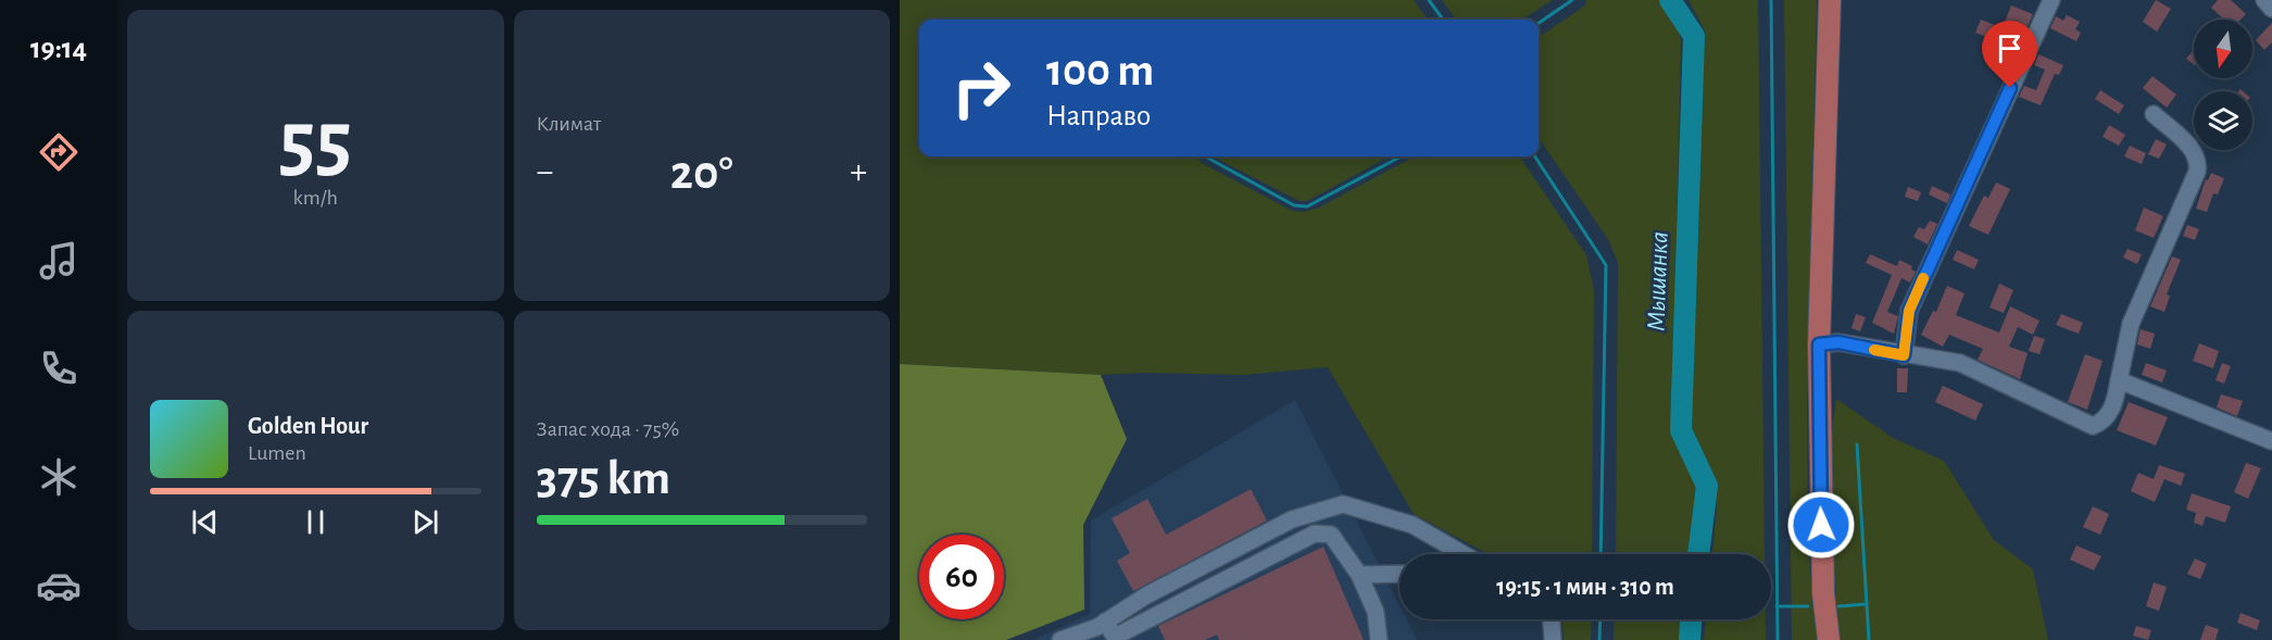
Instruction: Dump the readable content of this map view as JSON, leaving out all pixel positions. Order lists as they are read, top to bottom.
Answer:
{
  "water": ["Мышанка"],
  "north": "bottom",
  "page": {
    "tabs": "19:14",
    "tile": [
      ["55", "km/h"],
      "Климат",
      ["Запас хода · 75%", "375 km"]
    ],
    "turn": ["100 m", "Направо"],
    "heat": ["−", "20°", "+"],
    "song": ["Golden Hour", "Lumen"],
    "limit": "60",
    "trip": "19:15 · 1 мин · 310 m"
  }
}
